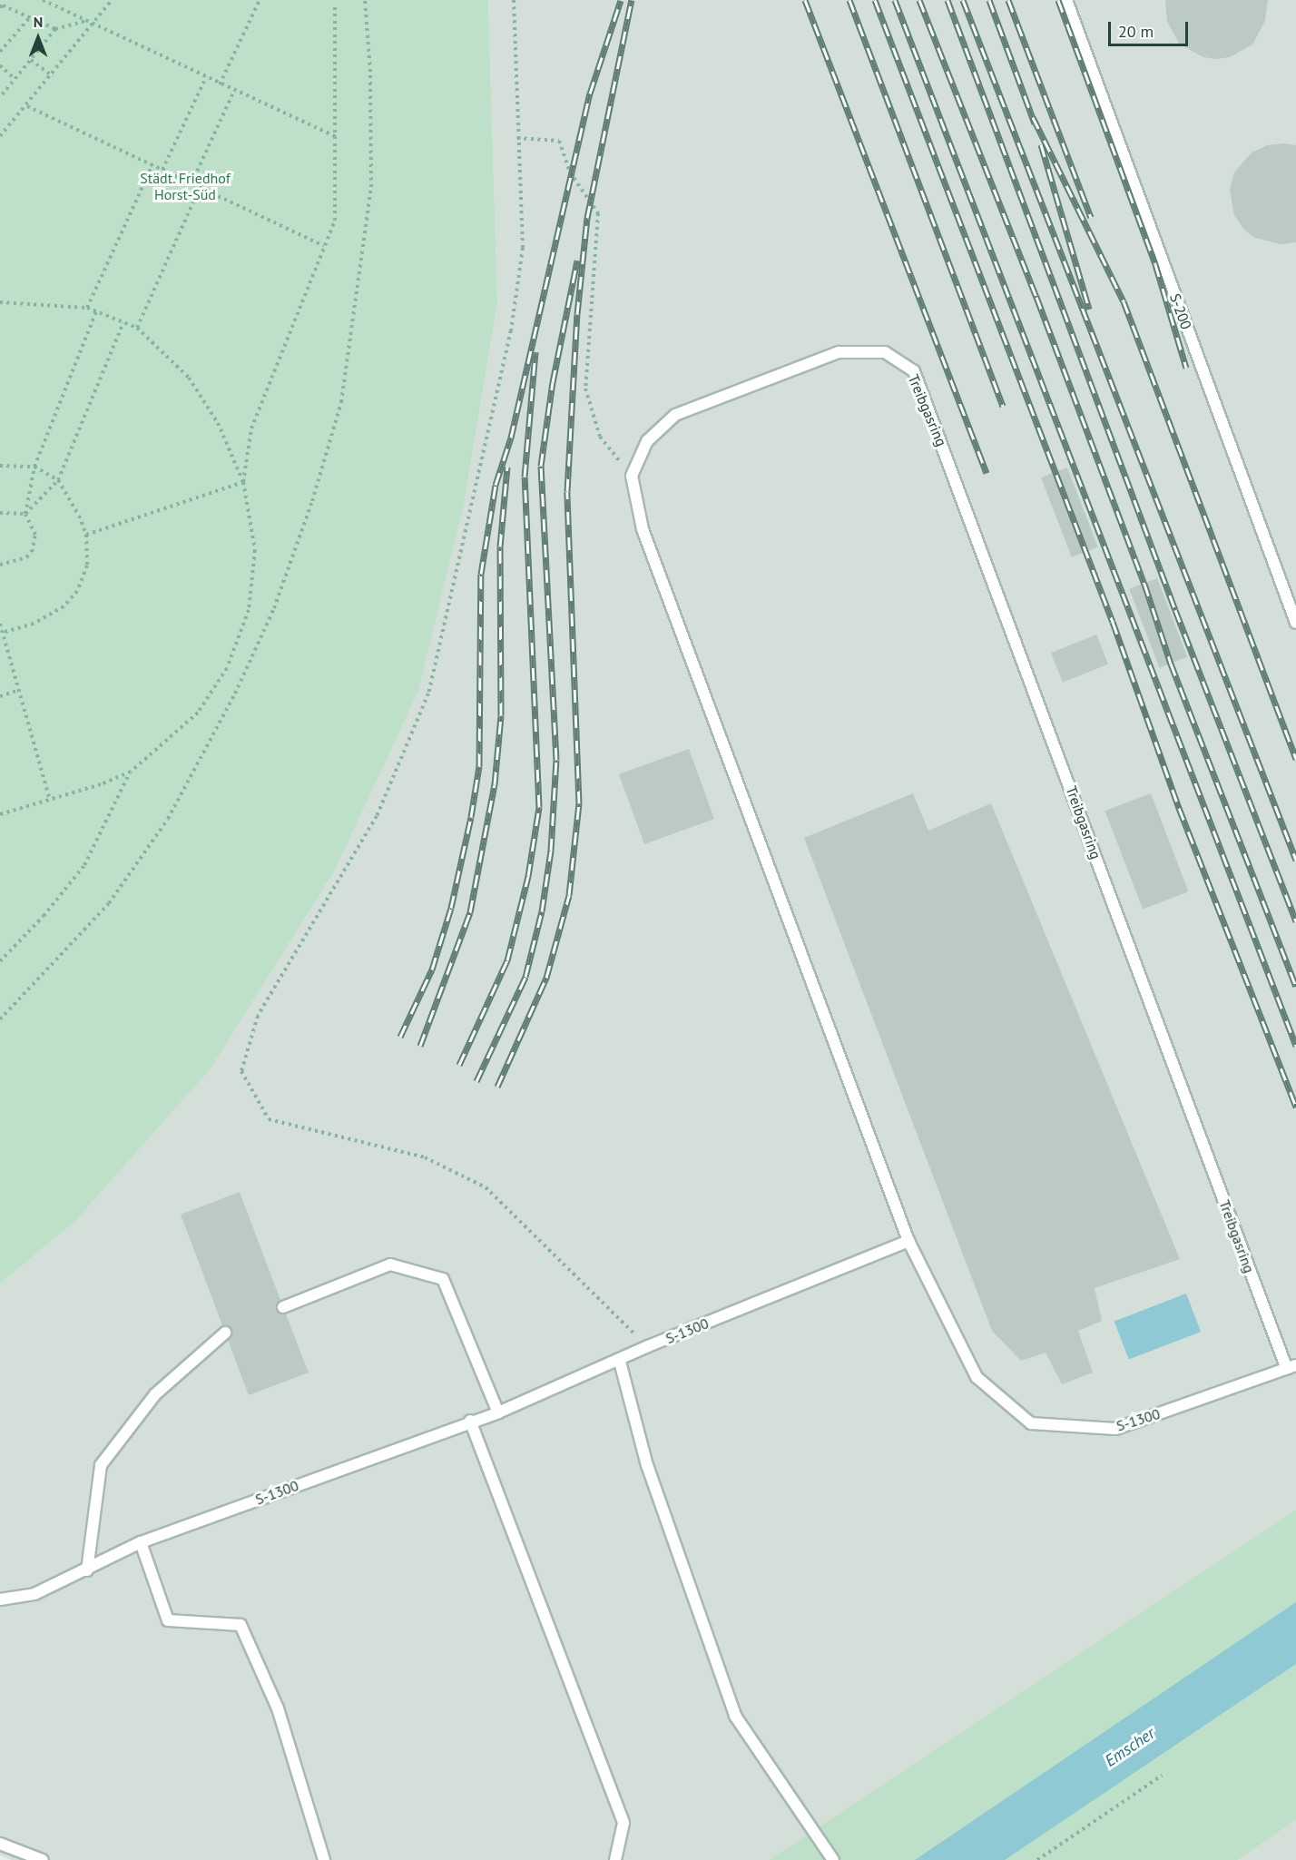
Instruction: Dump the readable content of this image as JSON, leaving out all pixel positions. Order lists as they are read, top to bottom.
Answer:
{
  "streets": {
    "lane": ["S-200", "Treibgasring", "S-1300"]
  },
  "crossings": [
    ["Treibgasring", "S-1300"]
  ],
  "water": ["Emscher"],
  "parks": ["Städt. Friedhof Horst-Süd"],
  "scale_bar": "20 m",
  "north": "top"
}
